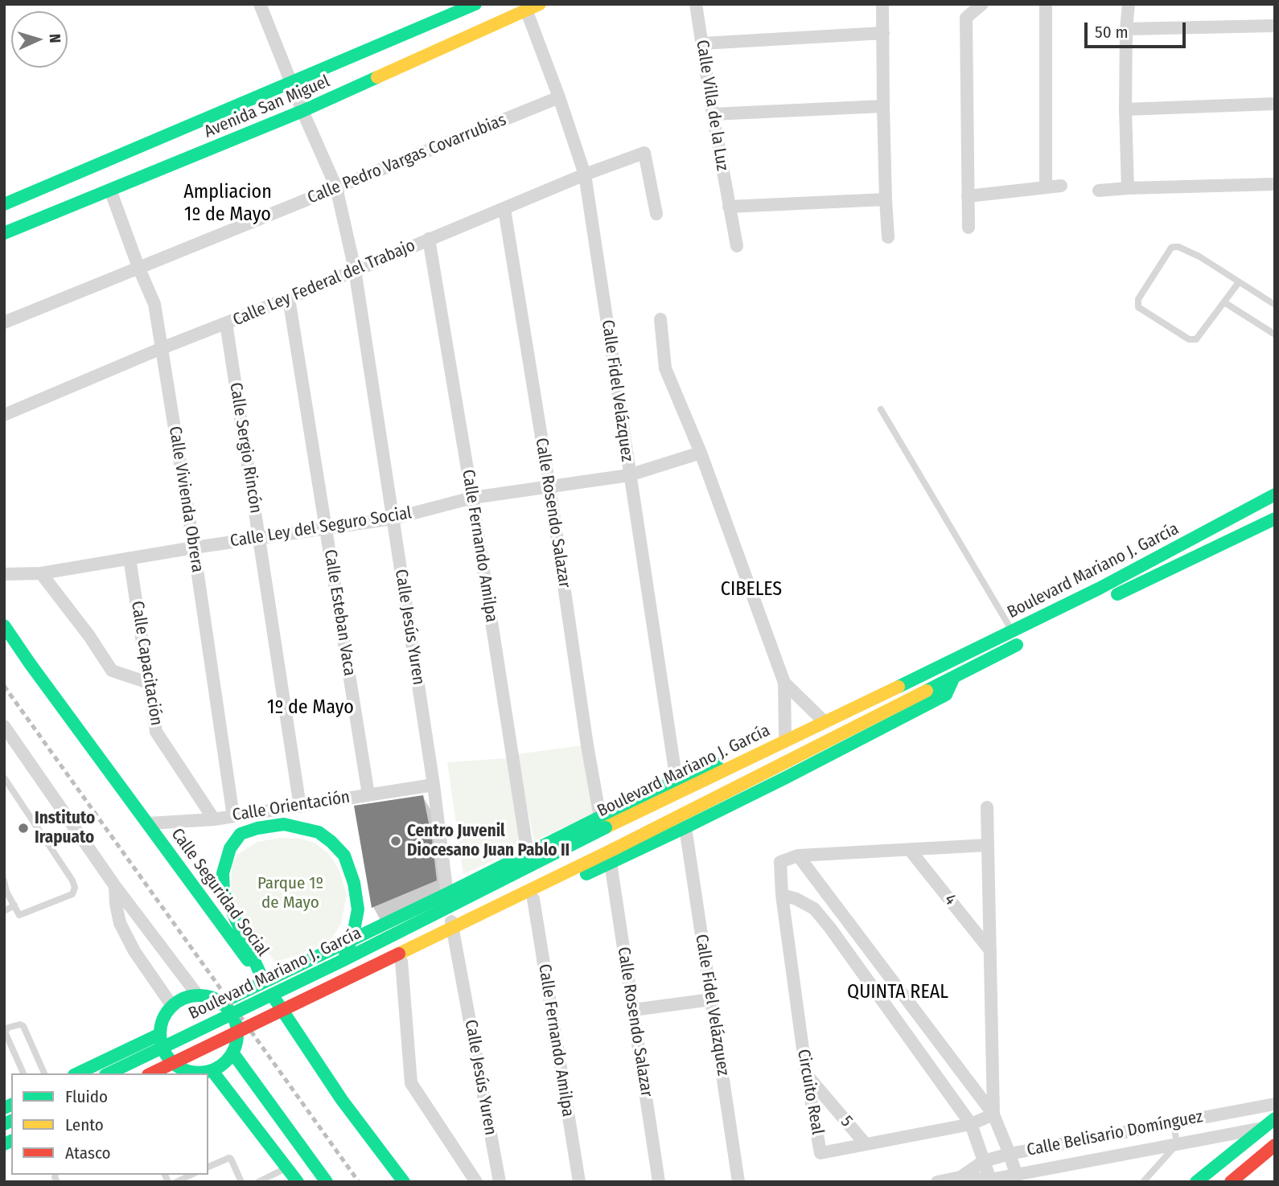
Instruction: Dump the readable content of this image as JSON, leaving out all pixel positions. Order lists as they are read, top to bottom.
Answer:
{
  "streets": {
    "street": [
      "Calle Villa de la Luz",
      "Avenida San Miguel",
      "Calle Pedro Vargas Covarrubias",
      "Calle Ley Federal del Trabajo",
      "Calle Fidel Velázquez",
      "Calle Sergio Rincón",
      "Calle Vivienda Obrera",
      "Calle Rosendo Salazar",
      "Calle Ley del Seguro Social",
      "Calle Fernando Amilpa",
      "Boulevard Mariano J. García",
      "Calle Esteban Vaca",
      "Calle Jesús Yuren",
      "Calle Capacitación",
      "Calle Orientación",
      "Calle Seguridad Social",
      "4",
      "Circuito Real",
      "5",
      "Calle Belisario Domínguez"
    ]
  },
  "crossings": [
    ["Avenida San Miguel", "Calle Fidel Velázquez"],
    ["Avenida San Miguel", "Calle Vivienda Obrera"],
    ["Avenida San Miguel", "Calle Jesús Yuren"],
    ["Calle Pedro Vargas Covarrubias", "Calle Fidel Velázquez"],
    ["Calle Pedro Vargas Covarrubias", "Calle Vivienda Obrera"],
    ["Calle Pedro Vargas Covarrubias", "Calle Jesús Yuren"],
    ["Calle Ley Federal del Trabajo", "Calle Fidel Velázquez"],
    ["Calle Ley Federal del Trabajo", "Calle Sergio Rincón"],
    ["Calle Ley Federal del Trabajo", "Calle Vivienda Obrera"],
    ["Calle Ley Federal del Trabajo", "Calle Rosendo Salazar"],
    ["Calle Ley Federal del Trabajo", "Calle Fernando Amilpa"],
    ["Calle Ley Federal del Trabajo", "Calle Esteban Vaca"],
    ["Calle Ley Federal del Trabajo", "Calle Jesús Yuren"],
    ["Calle Fidel Velázquez", "Calle Ley del Seguro Social"],
    ["Calle Sergio Rincón", "Calle Ley del Seguro Social"],
    ["Calle Sergio Rincón", "Calle Orientación"],
    ["Calle Vivienda Obrera", "Calle Ley del Seguro Social"],
    ["Calle Vivienda Obrera", "Calle Orientación"],
    ["Calle Rosendo Salazar", "Calle Ley del Seguro Social"],
    ["Calle Rosendo Salazar", "Boulevard Mariano J. García"],
    ["Calle Ley del Seguro Social", "Calle Fernando Amilpa"],
    ["Calle Ley del Seguro Social", "Calle Esteban Vaca"],
    ["Calle Ley del Seguro Social", "Calle Jesús Yuren"],
    ["Calle Ley del Seguro Social", "Calle Capacitación"],
    ["Calle Esteban Vaca", "Calle Orientación"],
    ["Calle Jesús Yuren", "Calle Orientación"],
    ["Calle Capacitación", "Calle Orientación"],
    ["Calle Orientación", "Calle Seguridad Social"],
    ["Circuito Real", "5"]
  ],
  "districts": [
    "Ampliacion 1º de Mayo",
    "CIBELES",
    "1º de Mayo",
    "QUINTA REAL"
  ],
  "parks": ["Parque 1º de Mayo"],
  "places": ["Instituto Irapuato", "Centro Juvenil Diocesano Juan Pablo II"],
  "legend": ["Fluido", "Lento", "Atasco"],
  "scale_bar": "50 m",
  "north": "right"
}
